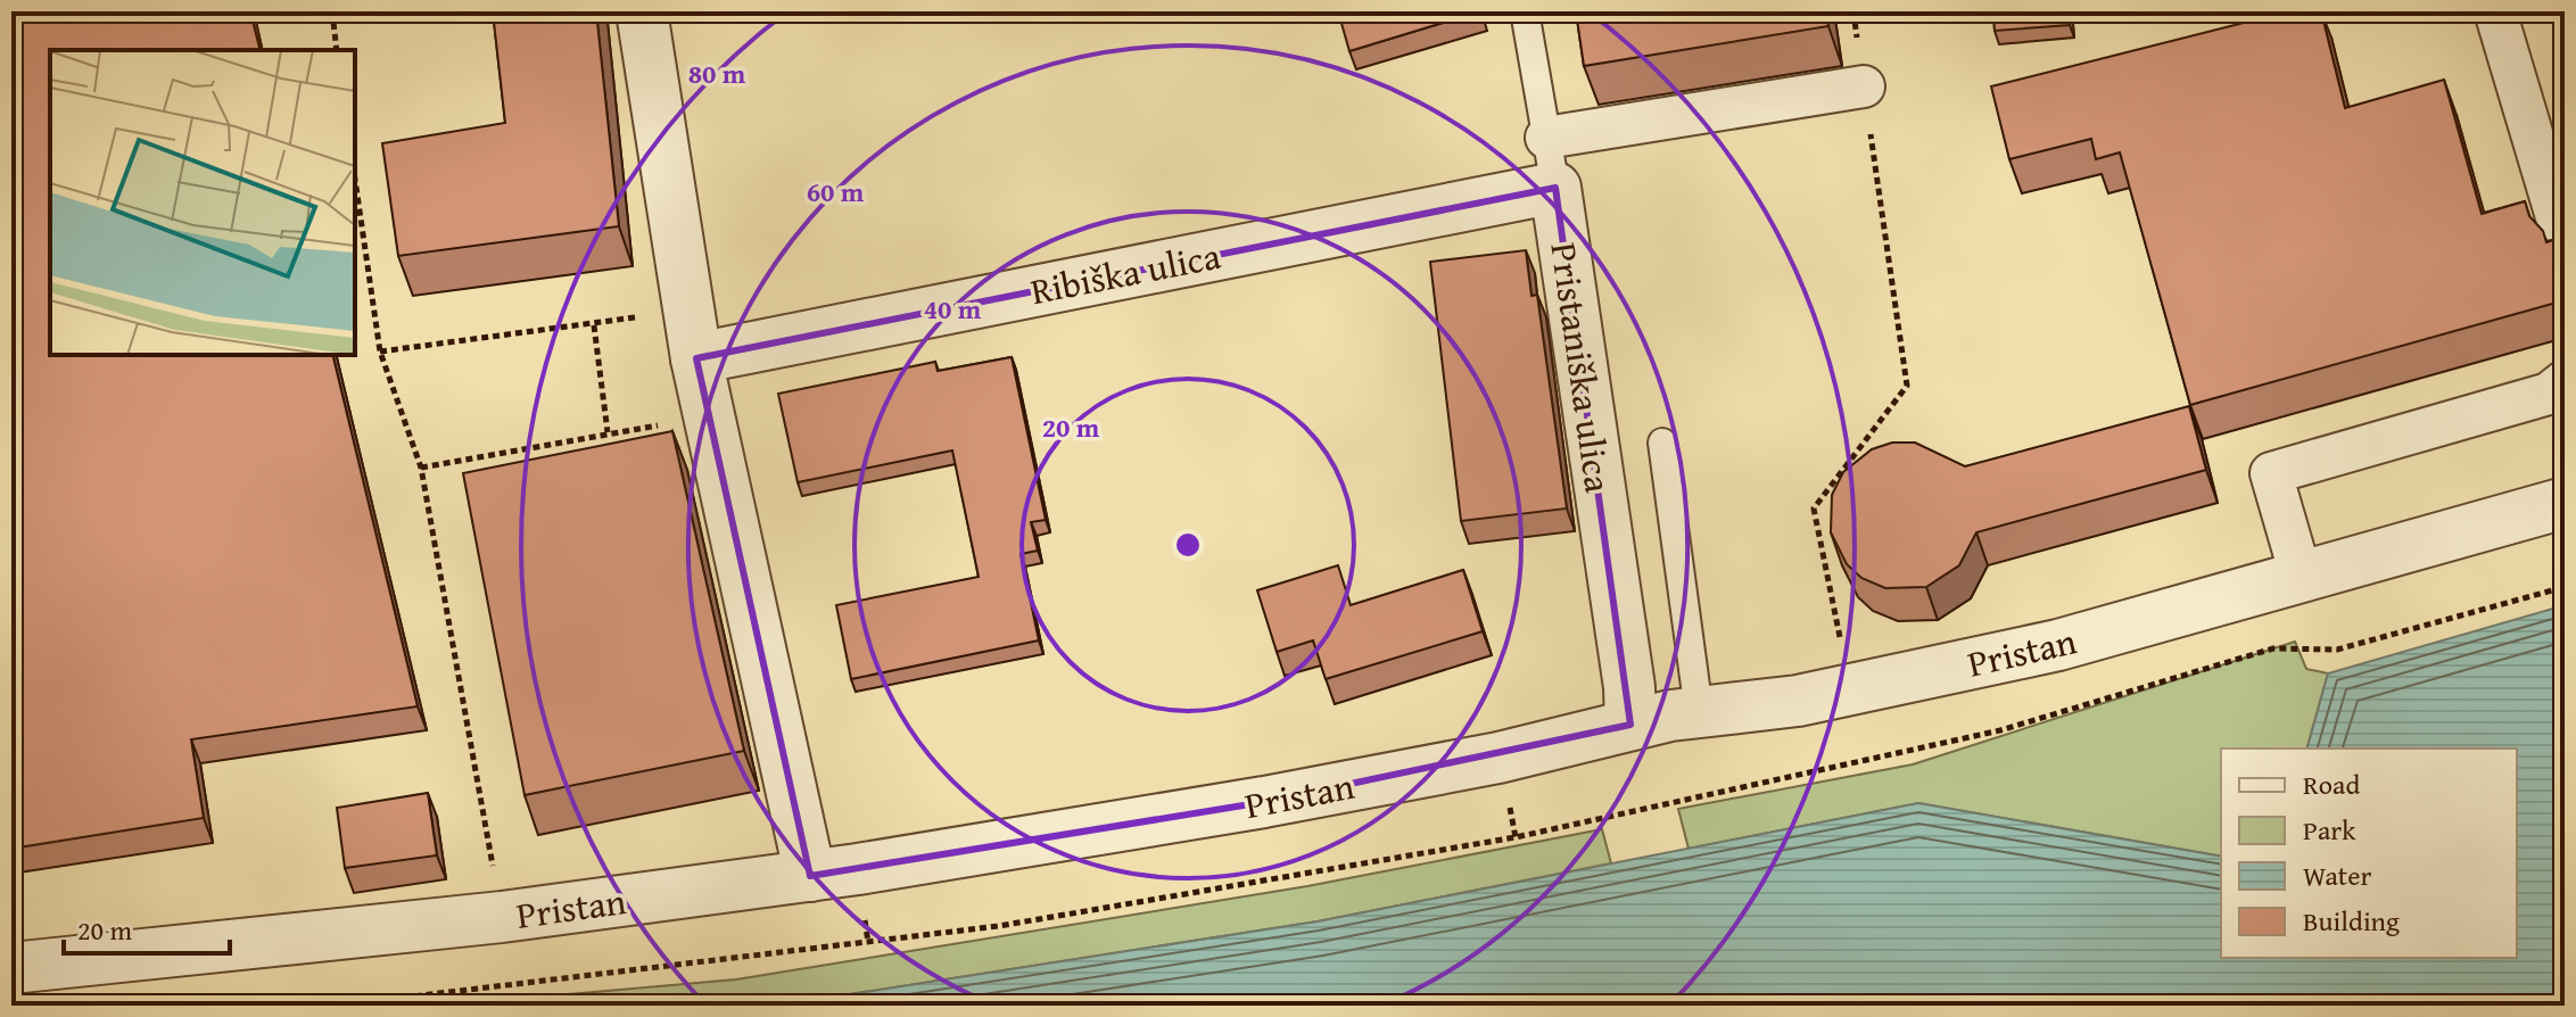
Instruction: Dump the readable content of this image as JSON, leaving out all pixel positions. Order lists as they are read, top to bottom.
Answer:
{
  "streets": {
    "street": ["Ribiška ulica", "Pristaniška ulica", "Pristan"]
  },
  "crossings": [
    ["Ribiška ulica", "Pristaniška ulica"],
    ["Pristaniška ulica", "Pristan"]
  ],
  "legend": [
    "Road",
    "Park",
    "Water",
    "Building"
  ],
  "scale_bar": "20 m",
  "rings": [
    "80 m",
    "60 m",
    "40 m",
    "20 m"
  ]
}
